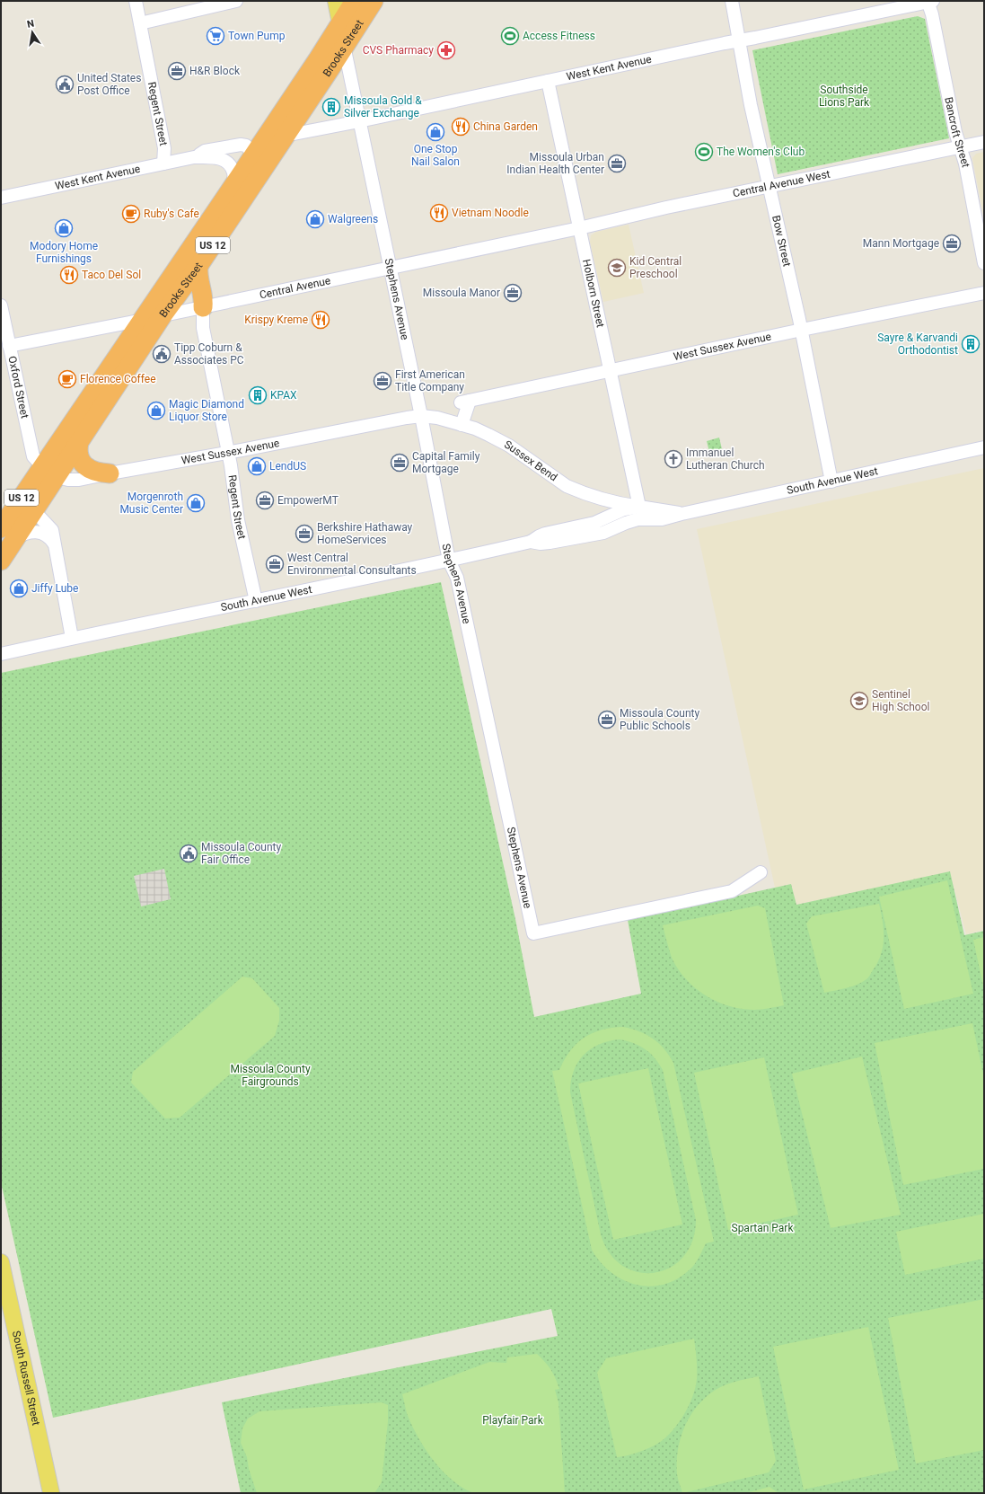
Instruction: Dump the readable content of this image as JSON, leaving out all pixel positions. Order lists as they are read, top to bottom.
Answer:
{
  "streets": {
    "highway": ["Brooks Street", "US 12"],
    "main road": ["Stephens Avenue", "South Russell Street"],
    "street": [
      "West Kent Avenue",
      "Regent Street",
      "Bancroft Street",
      "Central Avenue West",
      "Bow Street",
      "Central Avenue",
      "Holborn Street",
      "West Sussex Avenue",
      "Oxford Street",
      "Sussex Bend",
      "South Avenue West"
    ]
  },
  "crossings": [
    ["Brooks Street", "West Kent Avenue"],
    ["Brooks Street", "US 12"],
    ["Brooks Street", "Central Avenue"],
    ["Brooks Street", "Stephens Avenue"],
    ["Brooks Street", "West Sussex Avenue"],
    ["Brooks Street", "Oxford Street"],
    ["West Kent Avenue", "Regent Street"],
    ["West Kent Avenue", "Bancroft Street"],
    ["West Kent Avenue", "Bow Street"],
    ["West Kent Avenue", "Holborn Street"],
    ["West Kent Avenue", "Stephens Avenue"],
    ["Regent Street", "Central Avenue"],
    ["Regent Street", "West Sussex Avenue"],
    ["Regent Street", "South Avenue West"],
    ["Bancroft Street", "Central Avenue West"],
    ["Central Avenue West", "Bow Street"],
    ["Central Avenue West", "Central Avenue"],
    ["Central Avenue West", "Holborn Street"],
    ["Bow Street", "West Sussex Avenue"],
    ["Bow Street", "South Avenue West"],
    ["Central Avenue", "Holborn Street"],
    ["Central Avenue", "Stephens Avenue"],
    ["Central Avenue", "Oxford Street"],
    ["Holborn Street", "West Sussex Avenue"],
    ["Holborn Street", "Sussex Bend"],
    ["Holborn Street", "South Avenue West"],
    ["Stephens Avenue", "West Sussex Avenue"],
    ["Stephens Avenue", "Sussex Bend"],
    ["Stephens Avenue", "South Avenue West"],
    ["West Sussex Avenue", "Oxford Street"],
    ["West Sussex Avenue", "Sussex Bend"],
    ["Sussex Bend", "South Avenue West"]
  ],
  "parks": [
    "Southside Lions Park",
    "Missoula County Fairgrounds",
    "Spartan Park",
    "Playfair Park"
  ],
  "places": {
    "supermarket": ["Town Pump"],
    "sports": ["Access Fitness", "The Women's Club"],
    "pharmacy": ["CVS Pharmacy"],
    "office": [
      "H&R Block",
      "Missoula Urban Indian Health Center",
      "Mann Mortgage",
      "Missoula Manor",
      "First American Title Company",
      "Capital Family Mortgage",
      "EmpowerMT",
      "Berkshire Hathaway HomeServices",
      "West Central Environmental Consultants",
      "Missoula County Public Schools"
    ],
    "public building": ["United States Post Office", "Tipp Coburn & Associates PC", "Missoula County Fair Office"],
    "building": ["Missoula Gold & Silver Exchange", "Sayre & Karvandi Orthodontist", "KPAX"],
    "restaurant": [
      "China Garden",
      "Vietnam Noodle",
      "Taco Del Sol",
      "Krispy Kreme"
    ],
    "shop": [
      "One Stop Nail Salon",
      "Walgreens",
      "Modory Home Furnishings",
      "Magic Diamond Liquor Store",
      "LendUS",
      "Morgenroth Music Center",
      "Jiffy Lube"
    ],
    "cafe": ["Ruby's Cafe", "Florence Coffee"],
    "school or university": ["Kid Central Preschool", "Sentinel High School"],
    "church": ["Immanuel Lutheran Church"]
  },
  "north": "top"
}
